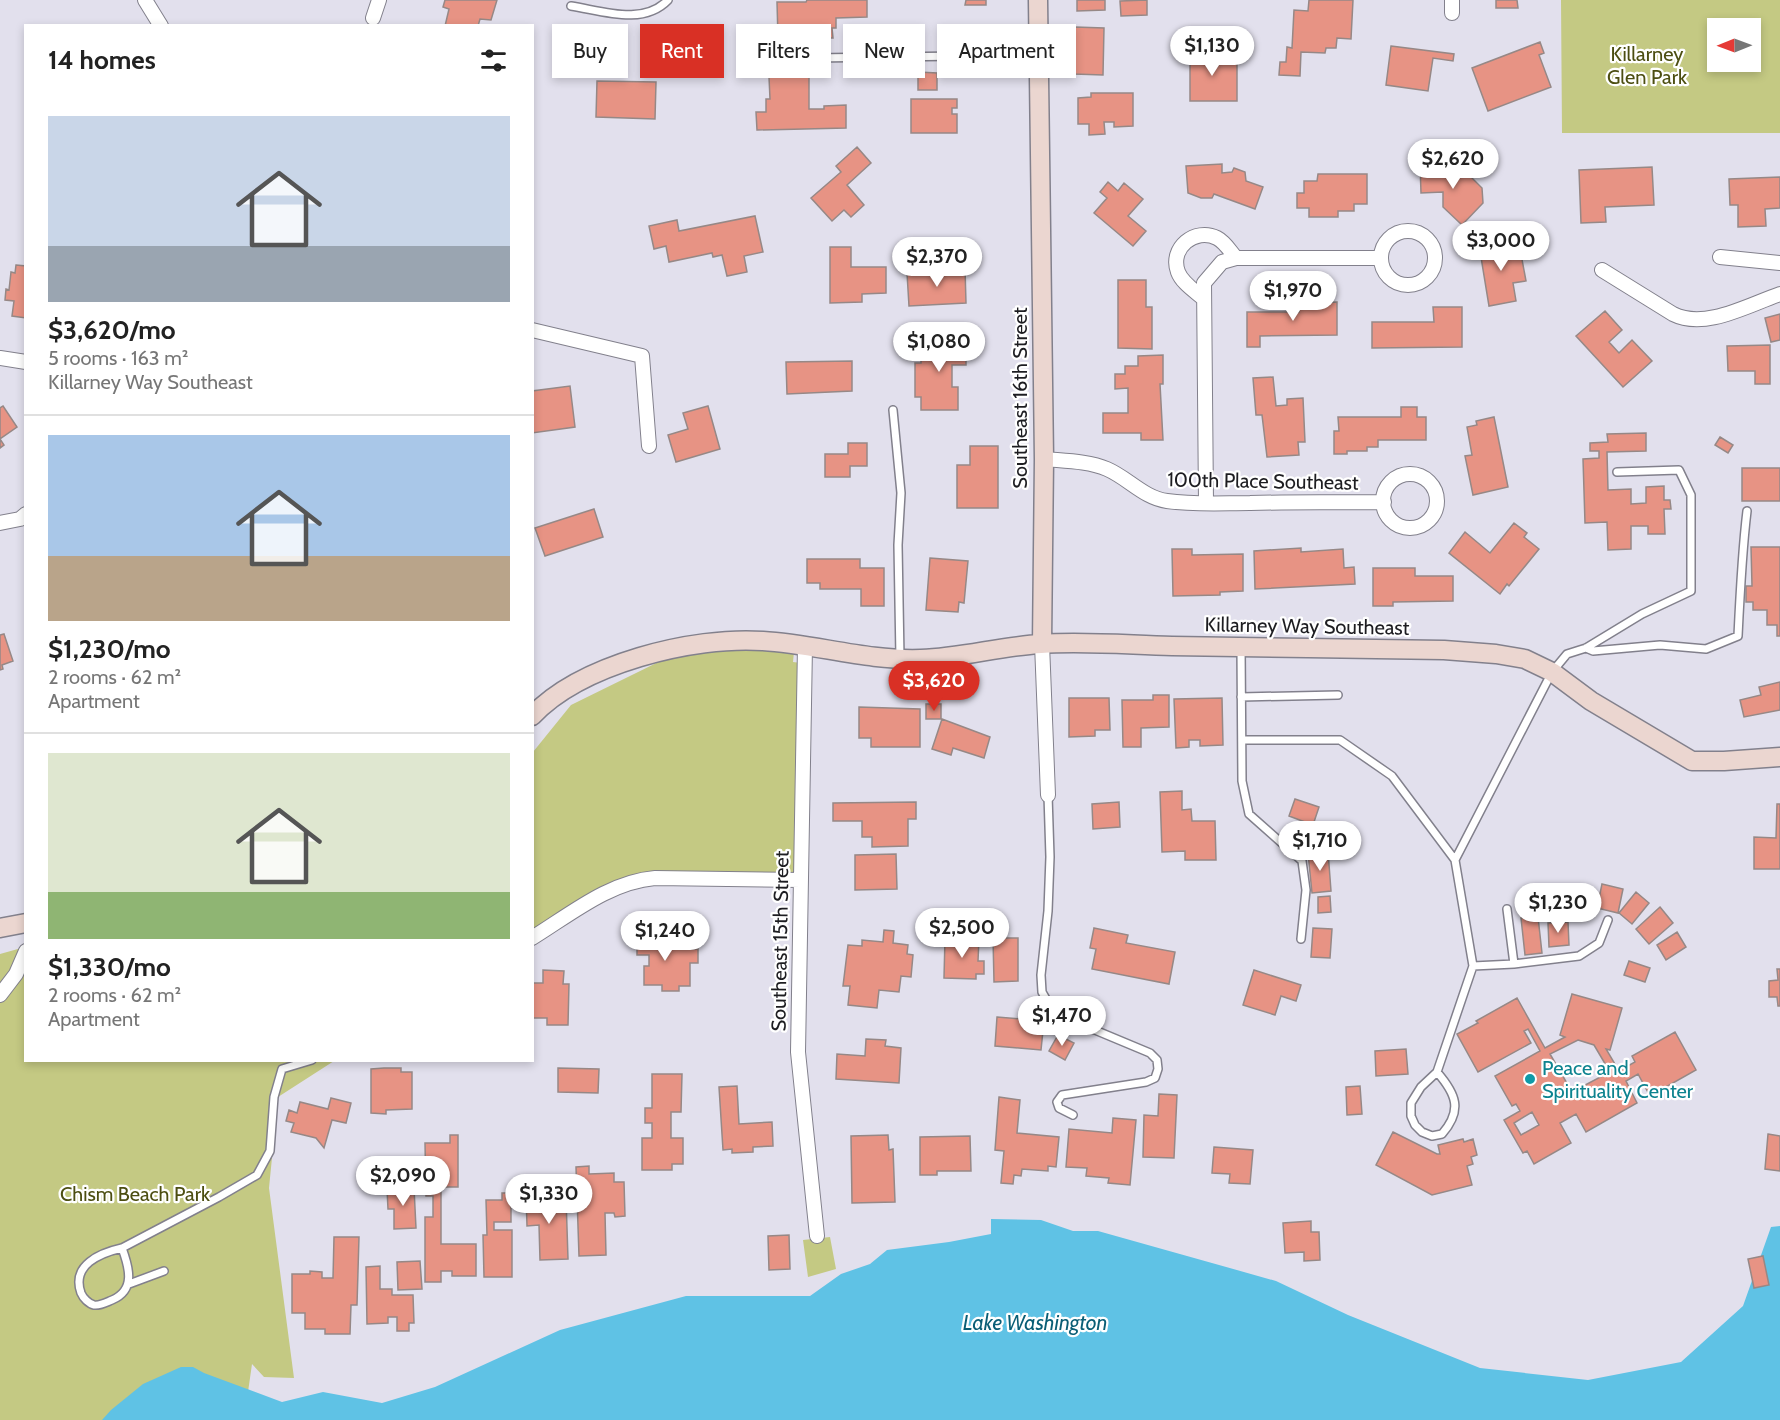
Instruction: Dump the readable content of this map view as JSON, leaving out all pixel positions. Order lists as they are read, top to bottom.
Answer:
{
  "streets": {
    "street": [
      "Southeast 16th Street",
      "100th Place Southeast",
      "Killarney Way Southeast",
      "Southeast 15th Street"
    ]
  },
  "crossings": [
    ["Southeast 16th Street", "100th Place Southeast"],
    ["Southeast 16th Street", "Killarney Way Southeast"],
    ["Killarney Way Southeast", "Southeast 15th Street"]
  ],
  "water": ["Lake Washington"],
  "parks": ["Killarney Glen Park", "Chism Beach Park"],
  "places": ["Peace and Spirituality Center"],
  "north": "left",
  "page": {
    "chip": [
      "Buy",
      "Rent",
      "Filters",
      "New",
      "Apartment"
    ],
    "heading": "14 homes",
    "price": [
      "$1,130",
      "$2,620",
      "$3,000",
      "$2,370",
      "$1,970",
      "$1,080",
      "$3,620",
      "$1,710",
      "$1,230",
      "$2,500",
      "$1,240",
      "$1,470",
      "$2,090",
      "$1,330"
    ],
    "list": [
      {
        "name": "$3,620/mo",
        "note": "5 rooms · 163 m² · Killarney Way Southeast"
      },
      {
        "name": "$1,230/mo",
        "note": "2 rooms · 62 m² · Apartment"
      },
      {
        "name": "$1,330/mo",
        "note": "2 rooms · 62 m² · Apartment"
      }
    ]
  }
}
